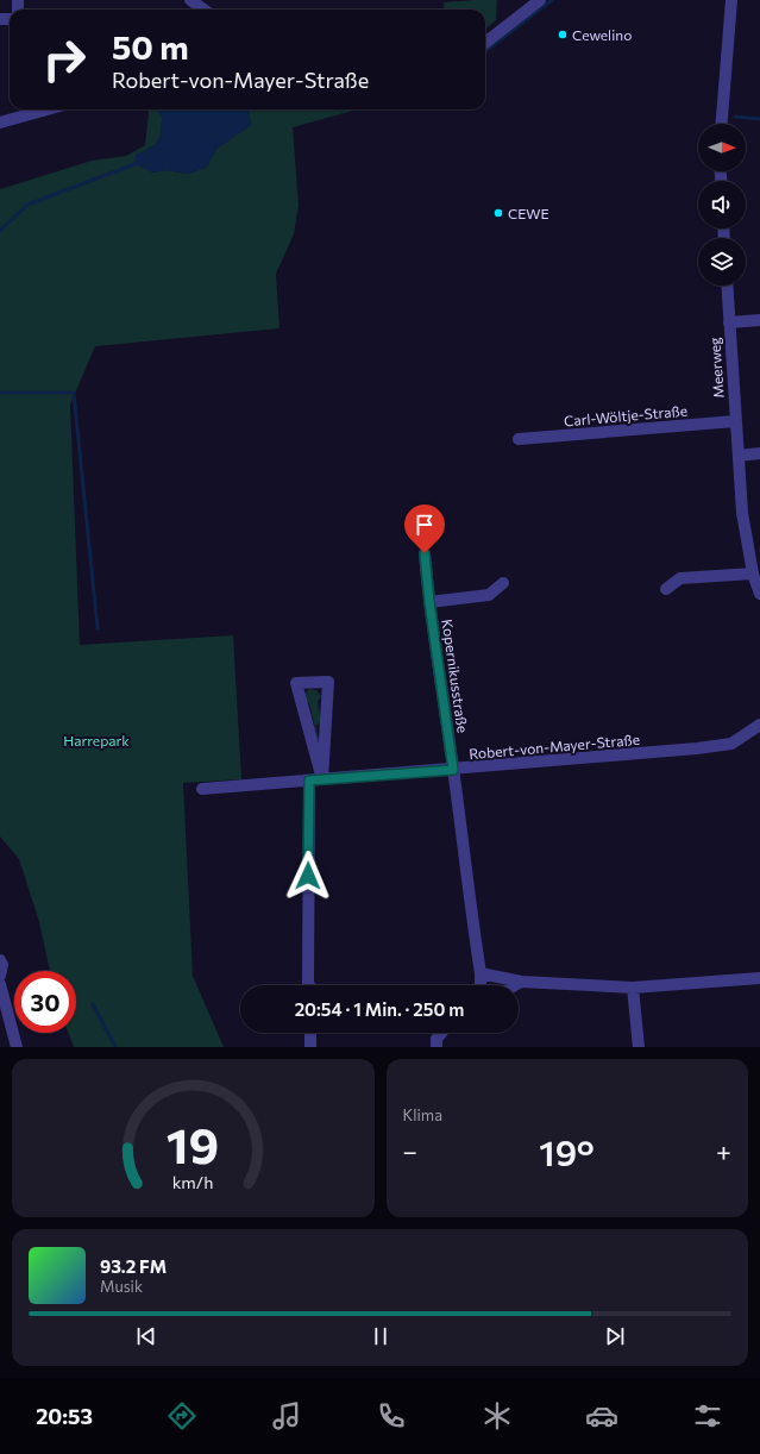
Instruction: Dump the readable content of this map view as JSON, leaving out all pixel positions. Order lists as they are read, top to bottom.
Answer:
{
  "streets": {
    "street": [
      "Meerweg",
      "Carl-Wöltje-Straße",
      "Kopernikusstraße",
      "Robert-von-Mayer-Straße"
    ]
  },
  "crossings": [
    ["Meerweg", "Carl-Wöltje-Straße"],
    ["Kopernikusstraße", "Robert-von-Mayer-Straße"]
  ],
  "parks": ["Harrepark"],
  "places": ["Cewelino", "CEWE"],
  "north": "right",
  "page": {
    "turn": ["50 m", "Robert-von-Mayer-Straße"],
    "limit": "30",
    "trip": "20:54 · 1 Min. · 250 m",
    "tile": "Klima",
    "heat": ["−", "19°", "+"],
    "song": ["93.2 FM", "Musik"],
    "tabs": "20:53",
    "gauge": ["19", "km/h"]
  }
}
